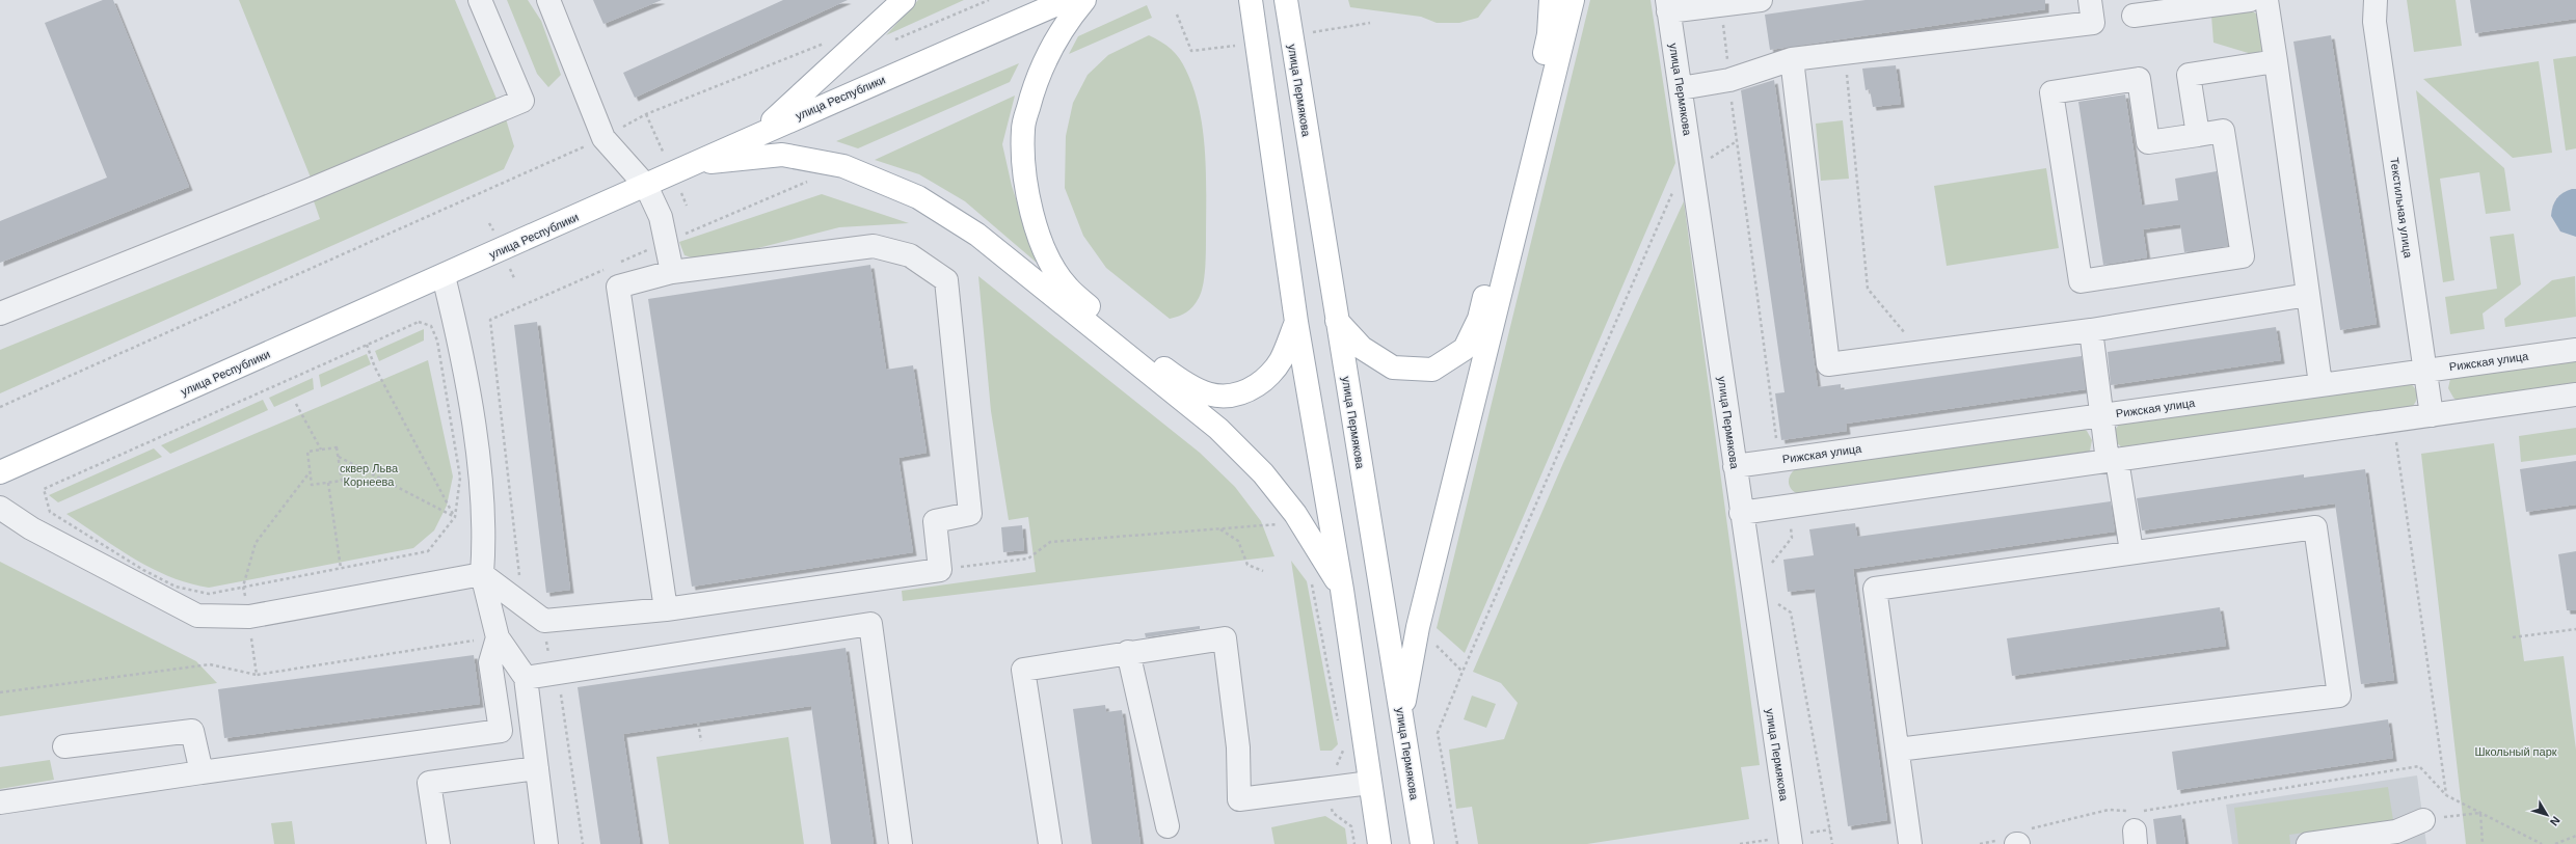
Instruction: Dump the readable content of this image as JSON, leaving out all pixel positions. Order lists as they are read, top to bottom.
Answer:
{
  "streets": {
    "main road": ["улица Пермякова", "улица Республики"],
    "street": ["Текстильная улица", "Рижская улица"]
  },
  "crossings": [
    ["улица Пермякова", "Рижская улица"],
    ["Текстильная улица", "Рижская улица"]
  ],
  "parks": ["сквер Льва Корнеева", "Школьный парк"],
  "north": "bottom right"
}
